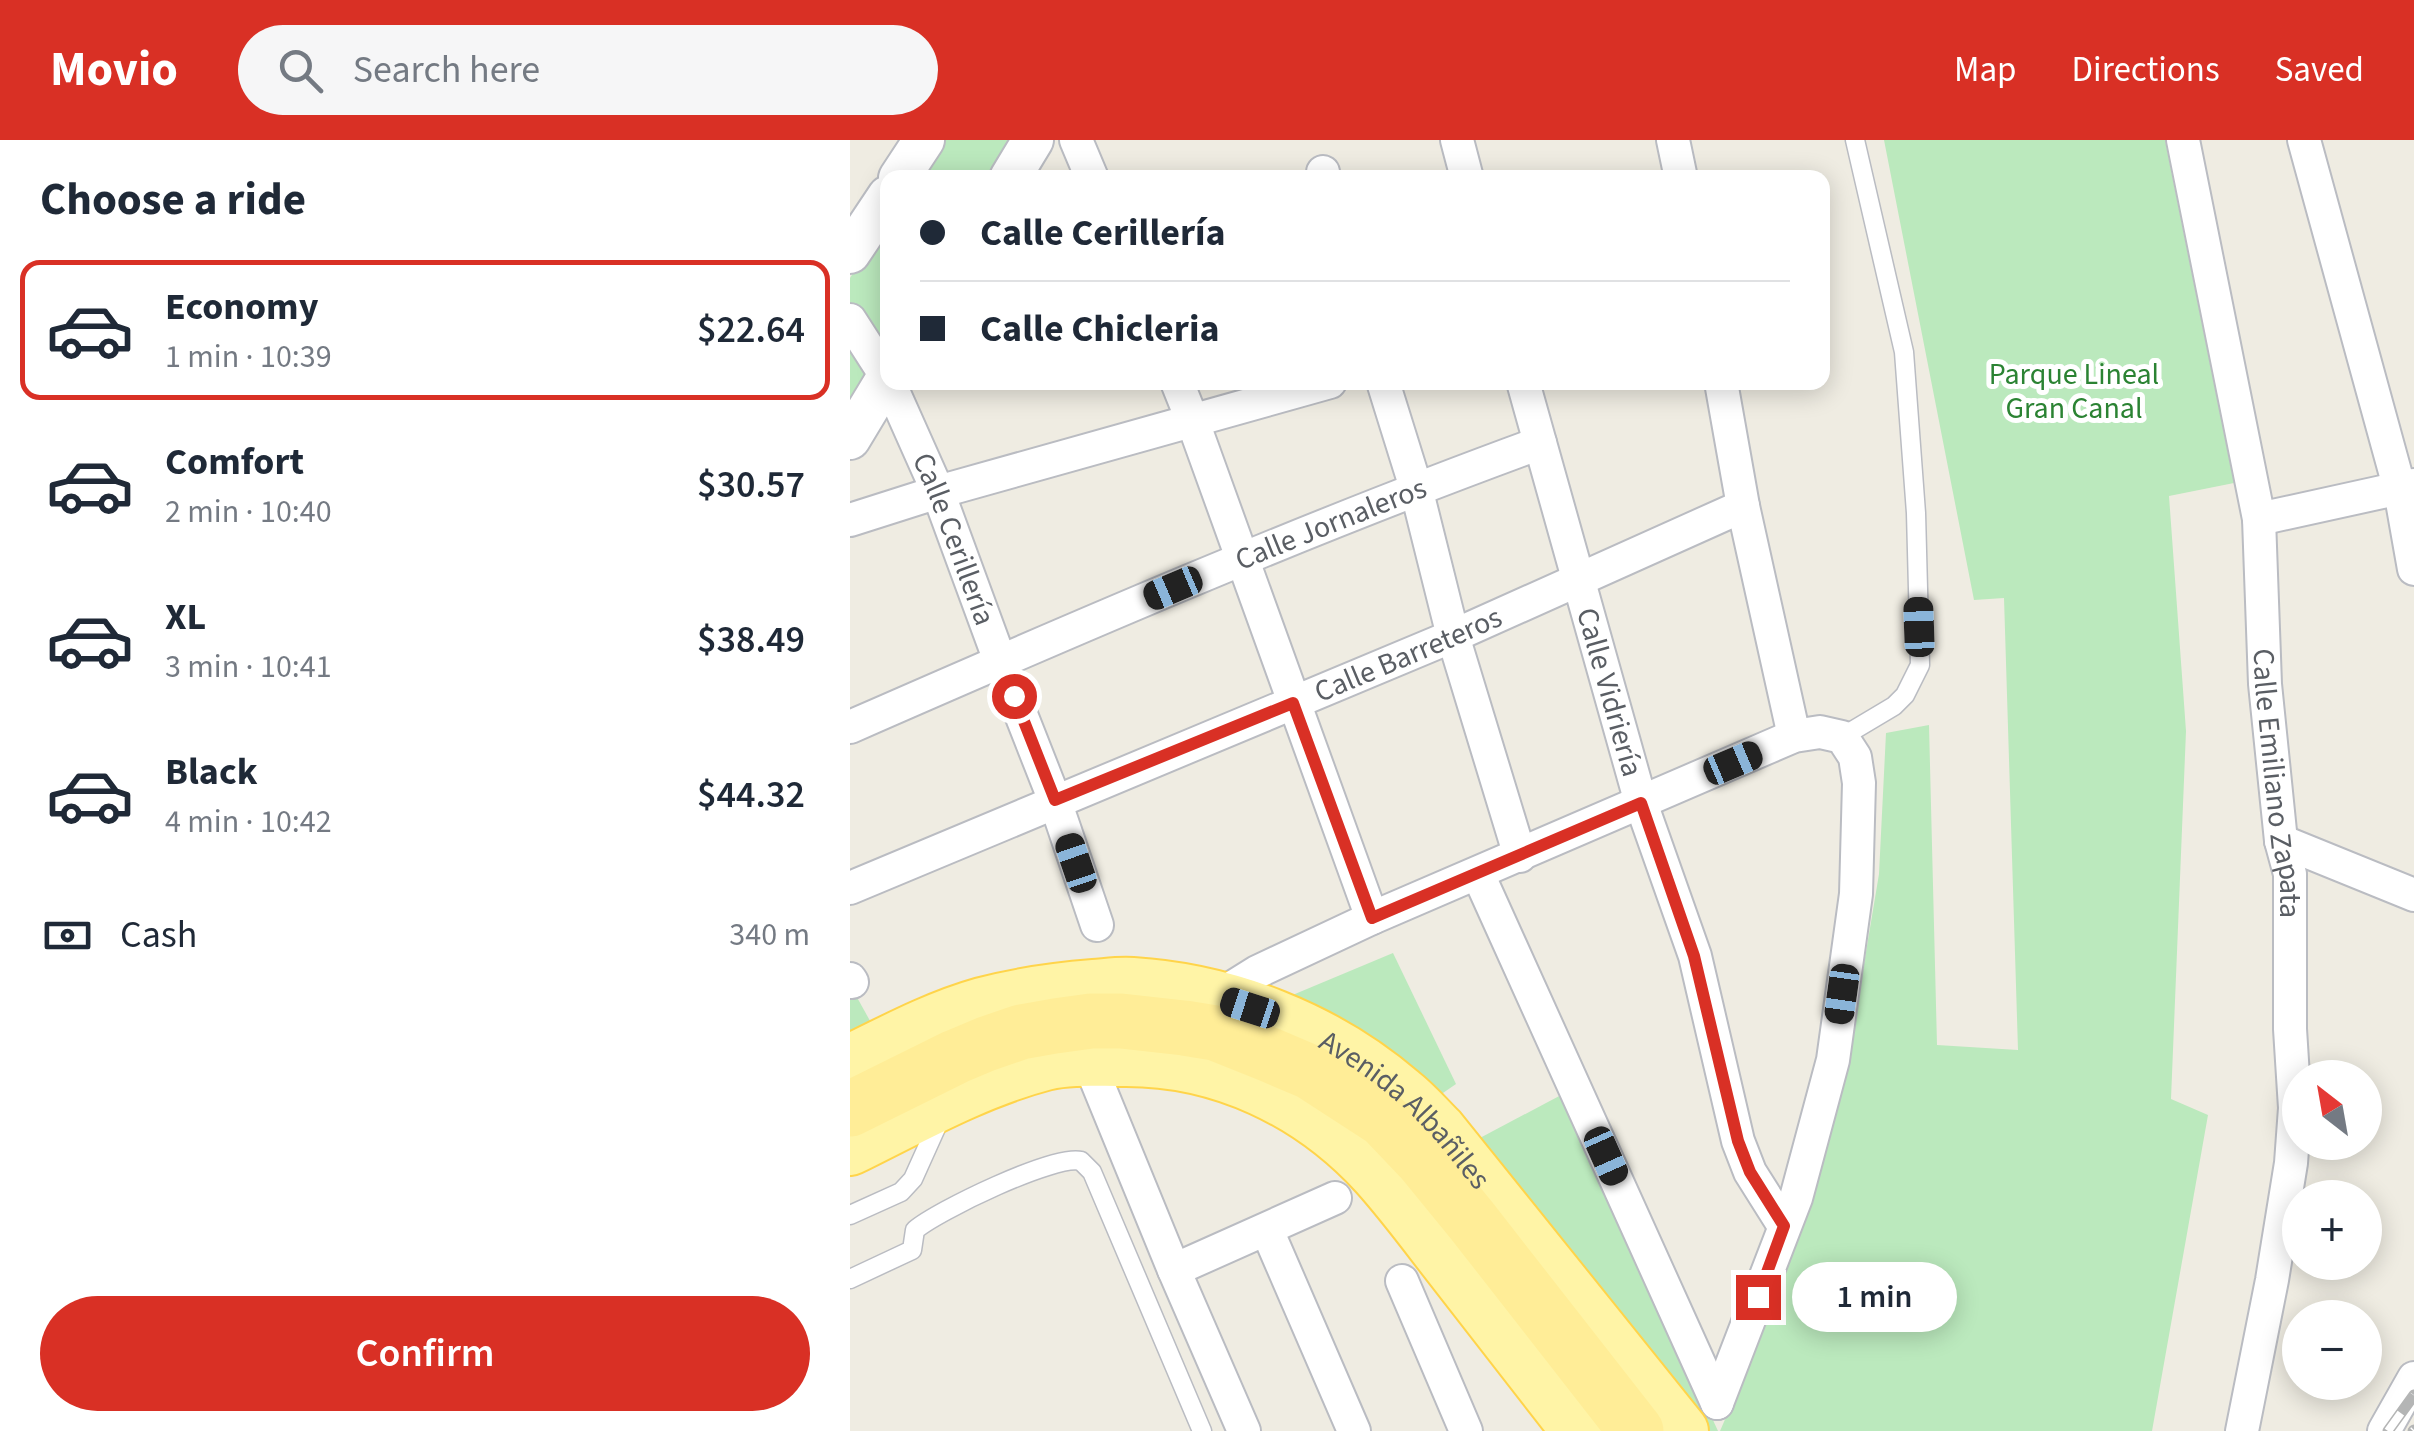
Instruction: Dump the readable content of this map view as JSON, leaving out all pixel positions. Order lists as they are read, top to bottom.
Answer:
{
  "streets": {
    "main road": ["Avenida Albañiles"],
    "street": [
      "Calle Jornaleros",
      "Calle Cerillería",
      "Calle Barreteros",
      "Calle Vidriería",
      "Calle Emiliano Zapata"
    ]
  },
  "crossings": [
    ["Calle Jornaleros", "Calle Cerillería"],
    ["Calle Jornaleros", "Calle Vidriería"],
    ["Calle Cerillería", "Calle Barreteros"],
    ["Calle Barreteros", "Calle Vidriería"]
  ],
  "parks": ["Parque Lineal Gran Canal"],
  "north": "top left",
  "page": {
    "header": "Movio",
    "search": "Search here",
    "nav": ["Map", "Directions", "Saved"],
    "heading": "Choose a ride",
    "banner": ["Calle Cerillería", "Calle Chicleria"],
    "list": [
      {
        "name": "Economy",
        "note": "1 min · 10:39",
        "value": "$22.64"
      },
      {
        "name": "Comfort",
        "note": "2 min · 10:40",
        "value": "$30.57"
      },
      {
        "name": "XL",
        "note": "3 min · 10:41",
        "value": "$38.49"
      },
      {
        "name": "Black",
        "note": "4 min · 10:42",
        "value": "$44.32"
      }
    ],
    "pay": ["Cash", "340 m"],
    "map_buttons": ["+", "−"],
    "bubble": "1 min",
    "buttons": "Confirm"
  }
}
